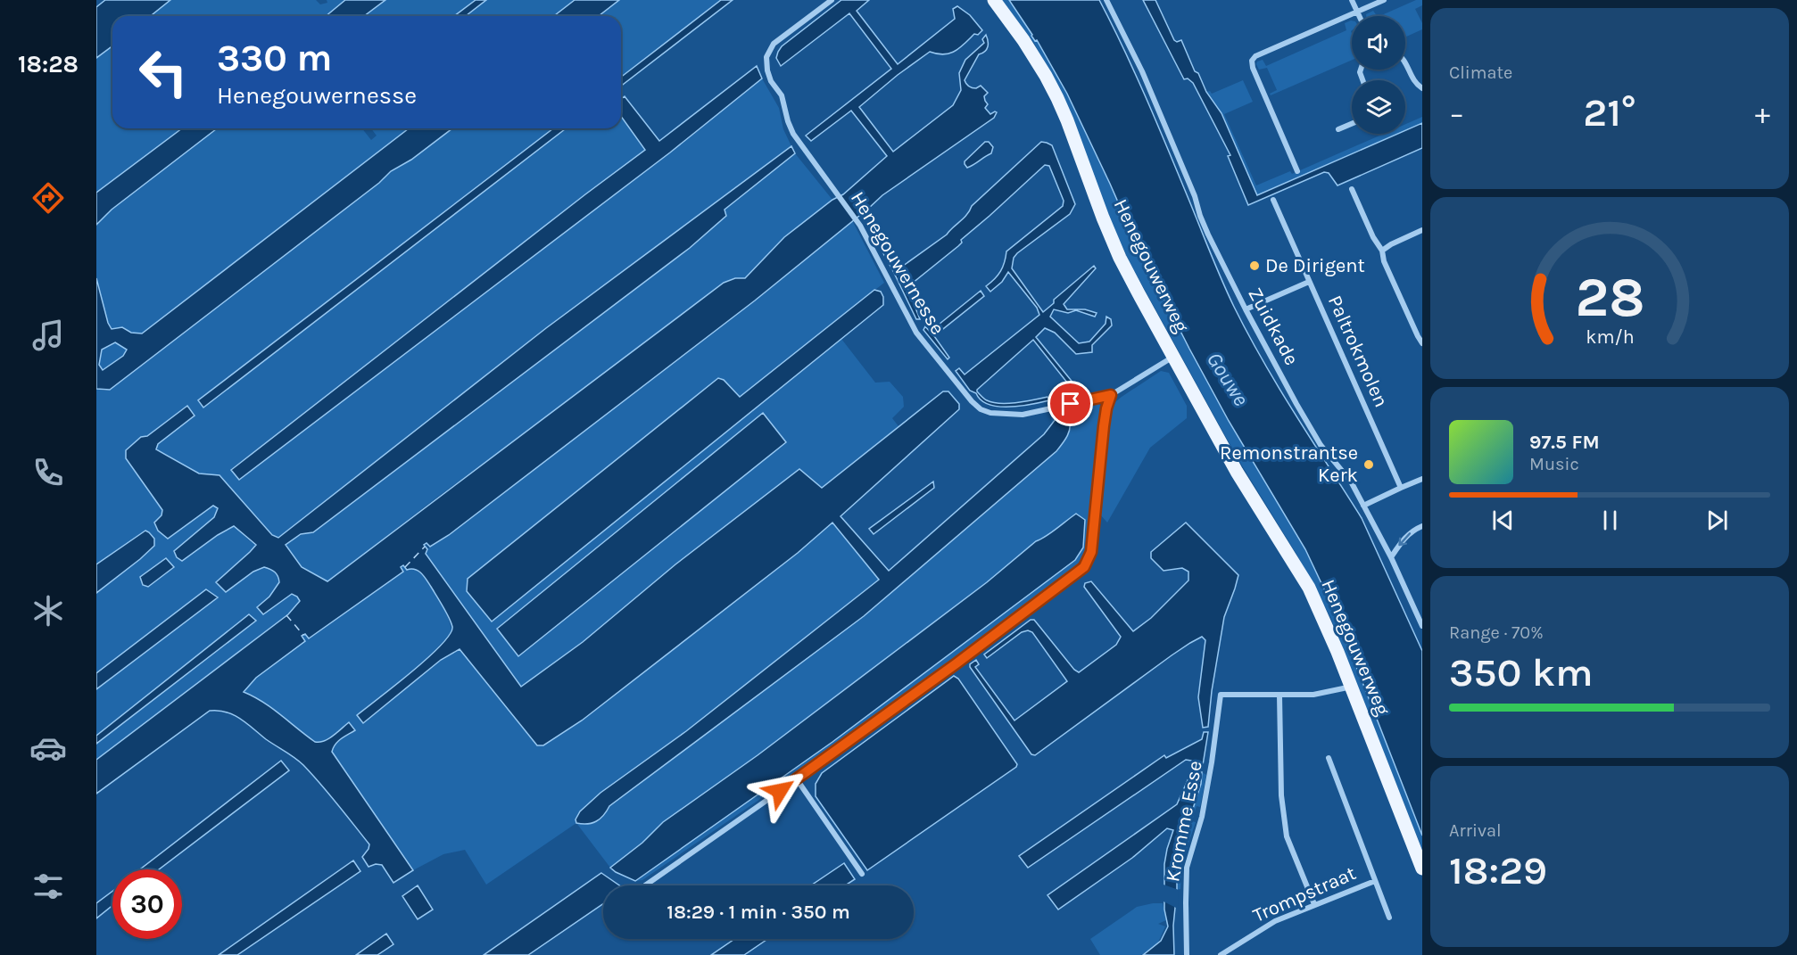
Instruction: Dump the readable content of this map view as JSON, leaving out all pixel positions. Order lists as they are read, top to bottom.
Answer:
{
  "streets": {
    "main road": ["Henegouwerweg"],
    "street": [
      "Henegouwernesse",
      "Zuidkade",
      "Paltrokmolen",
      "Kromme Esse",
      "Trompstraat"
    ]
  },
  "crossings": [
    ["Henegouwernesse", "Henegouwerweg"]
  ],
  "water": ["Gouwe"],
  "places": ["De Dirigent", "Remonstrantse Kerk"],
  "page": {
    "tabs": "18:28",
    "tile": [
      "Climate",
      ["Range · 70%", "350 km"],
      ["Arrival", "18:29"]
    ],
    "turn": ["330 m", "Henegouwernesse"],
    "heat": ["−", "21°", "+"],
    "song": ["97.5 FM", "Music"],
    "limit": "30",
    "trip": "18:29 · 1 min · 350 m",
    "gauge": ["28", "km/h"]
  }
}
